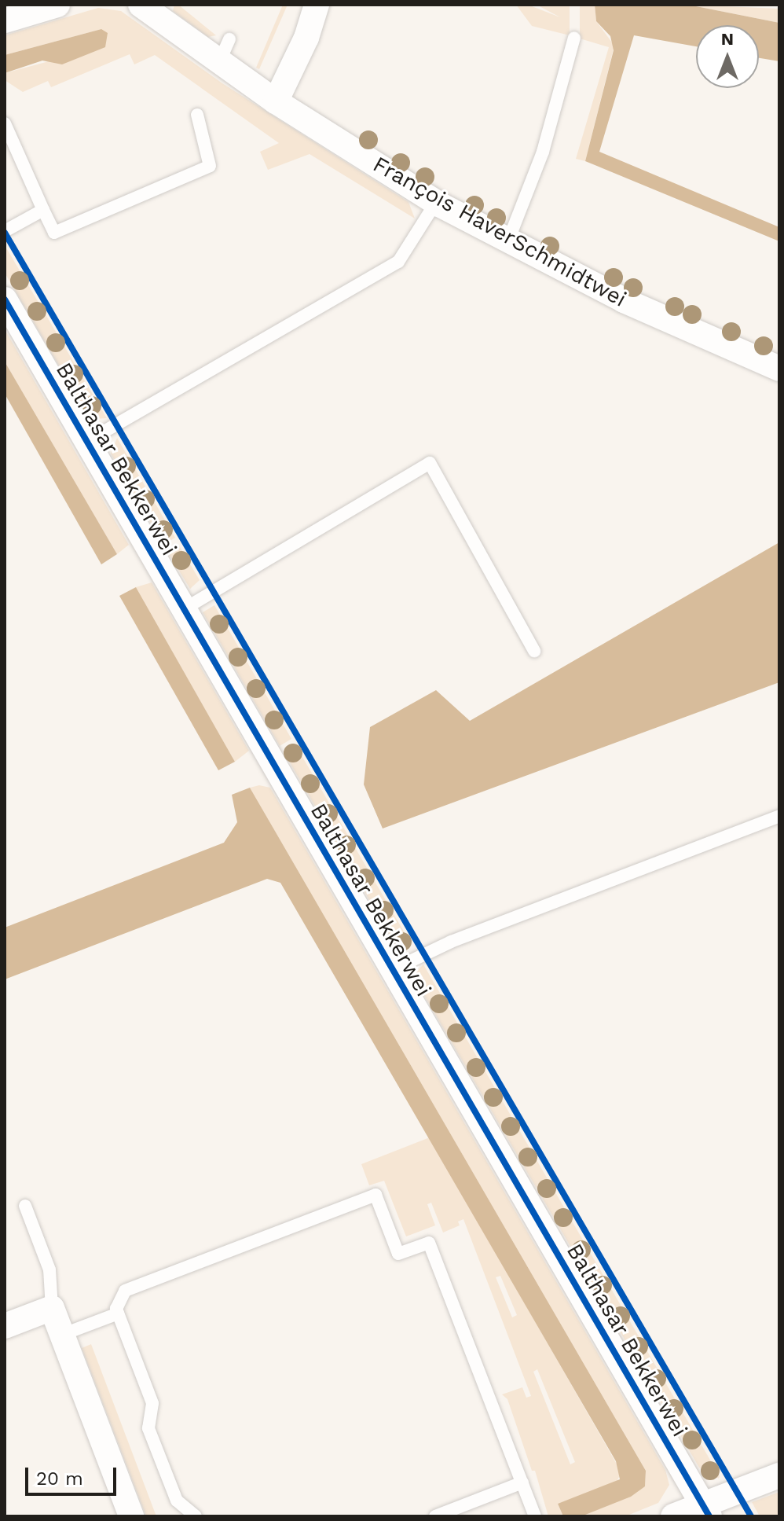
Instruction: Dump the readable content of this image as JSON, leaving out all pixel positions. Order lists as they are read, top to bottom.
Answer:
{
  "streets": {
    "street": ["François HaverSchmidtwei", "Balthasar Bekkerwei"]
  },
  "scale_bar": "20 m",
  "north": "top"
}
